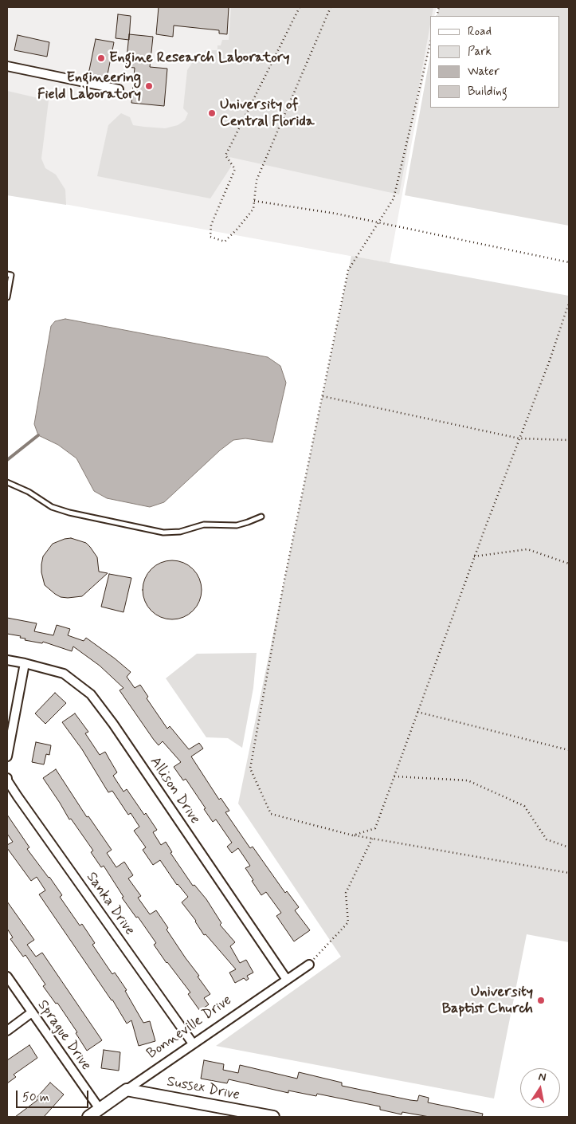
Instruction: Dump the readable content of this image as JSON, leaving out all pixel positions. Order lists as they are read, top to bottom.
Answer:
{
  "streets": {
    "street": [
      "Allison Drive",
      "Sanka Drive",
      "Bonneville Drive",
      "Sprague Drive",
      "Sussex Drive"
    ]
  },
  "crossings": [
    ["Allison Drive", "Bonneville Drive"],
    ["Sanka Drive", "Bonneville Drive"],
    ["Bonneville Drive", "Sprague Drive"],
    ["Bonneville Drive", "Sussex Drive"]
  ],
  "places": [
    "Engine Research Laboratory",
    "Engineering Field Laboratory",
    "University of Central Florida",
    "University Baptist Church"
  ],
  "legend": [
    "Road",
    "Park",
    "Water",
    "Building"
  ],
  "scale_bar": "50 m",
  "north": "top"
}
